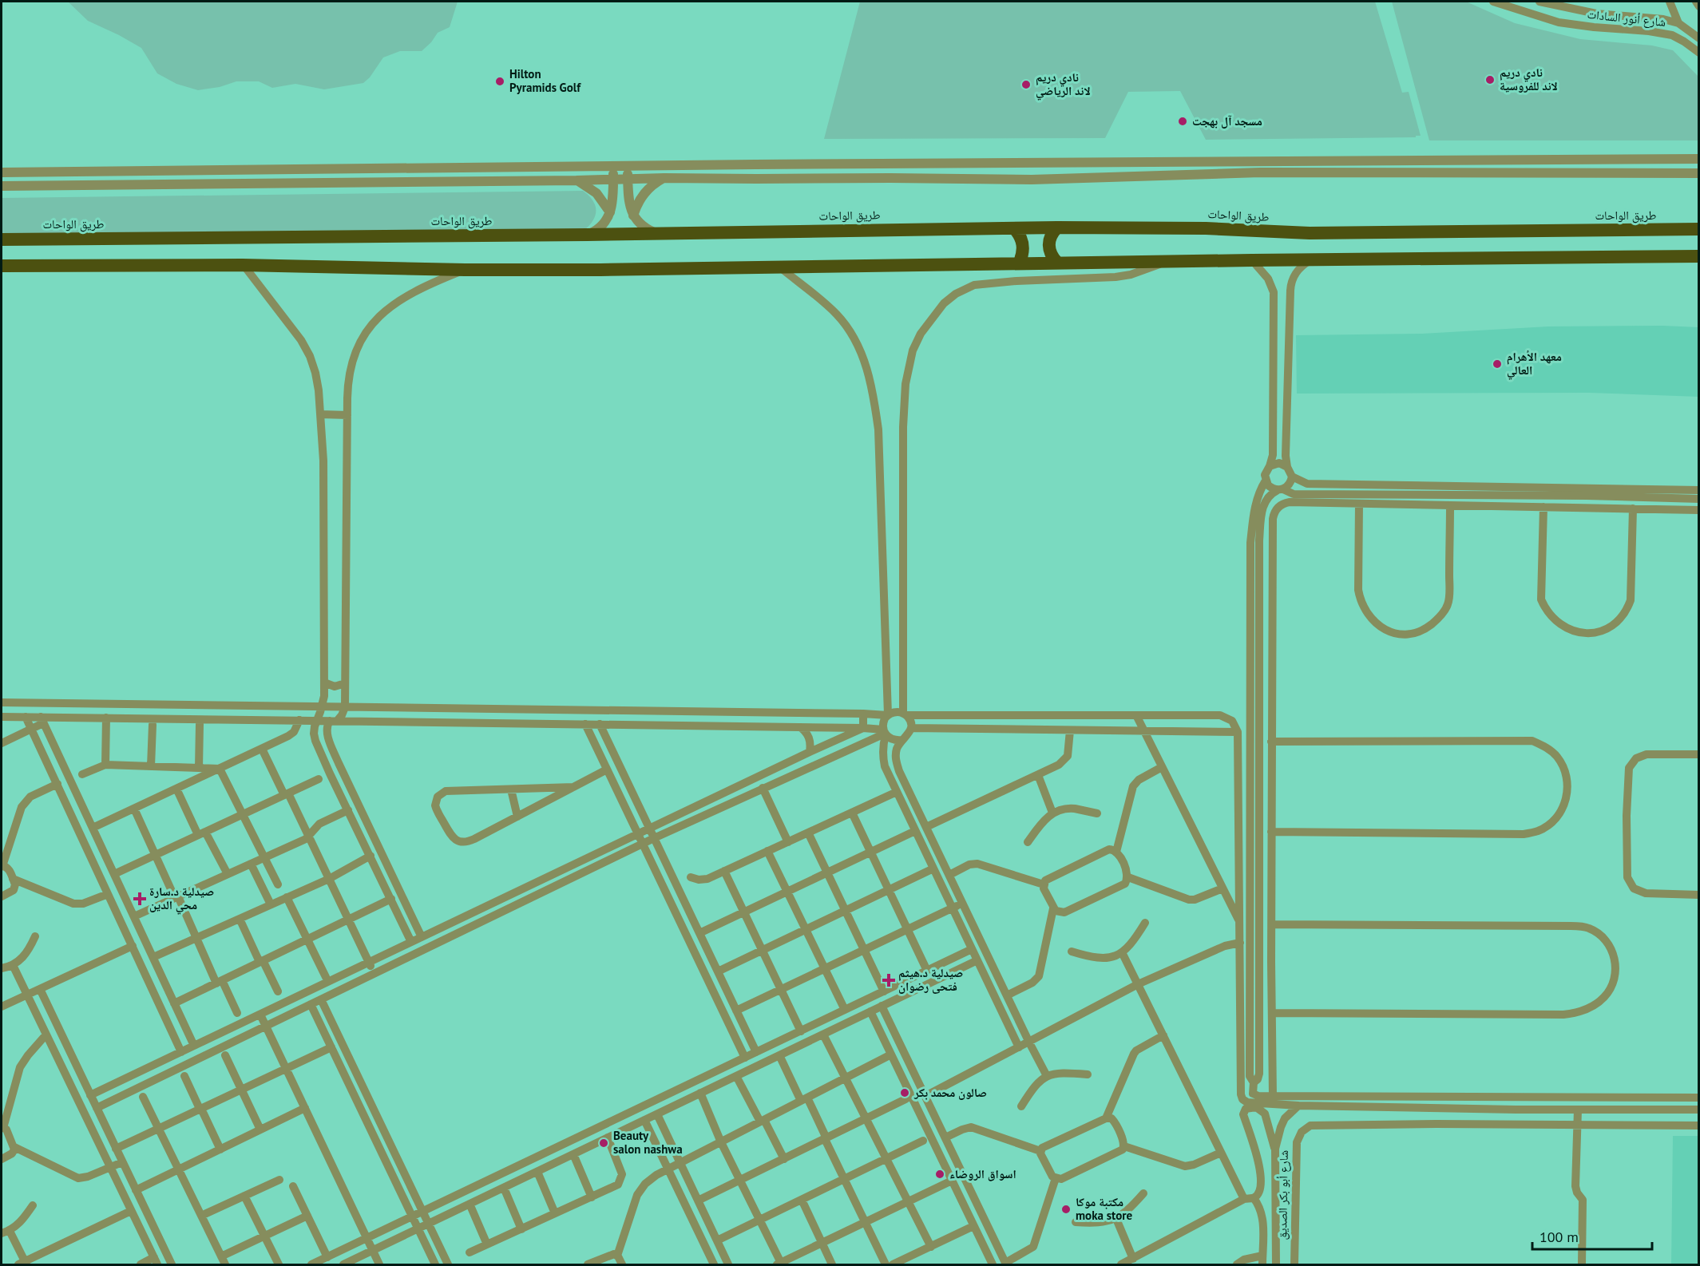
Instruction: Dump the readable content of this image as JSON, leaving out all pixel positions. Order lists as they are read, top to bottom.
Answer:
{
  "streets": {
    "highway": ["طريق الواحات"],
    "street": ["شارع أنور السادات", "شارع أبو بكر الصديق"]
  },
  "places": {
    "other": [
      "نادي دريم لاند للفروسية",
      "Hilton Pyramids Golf",
      "نادي دريم لاند الرياضي",
      "مسجد آل بهجت",
      "معهد الأهرام العالي",
      "صالون محمد بكر",
      "Beauty salon nashwa",
      "اسواق الروضاء",
      "مكتبة موكا moka store"
    ],
    "health": ["صيدلية د.سارة محي الدين", "صيدلية د.هيثم فتحى رضوان"]
  },
  "scale_bar": "100 m"
}
